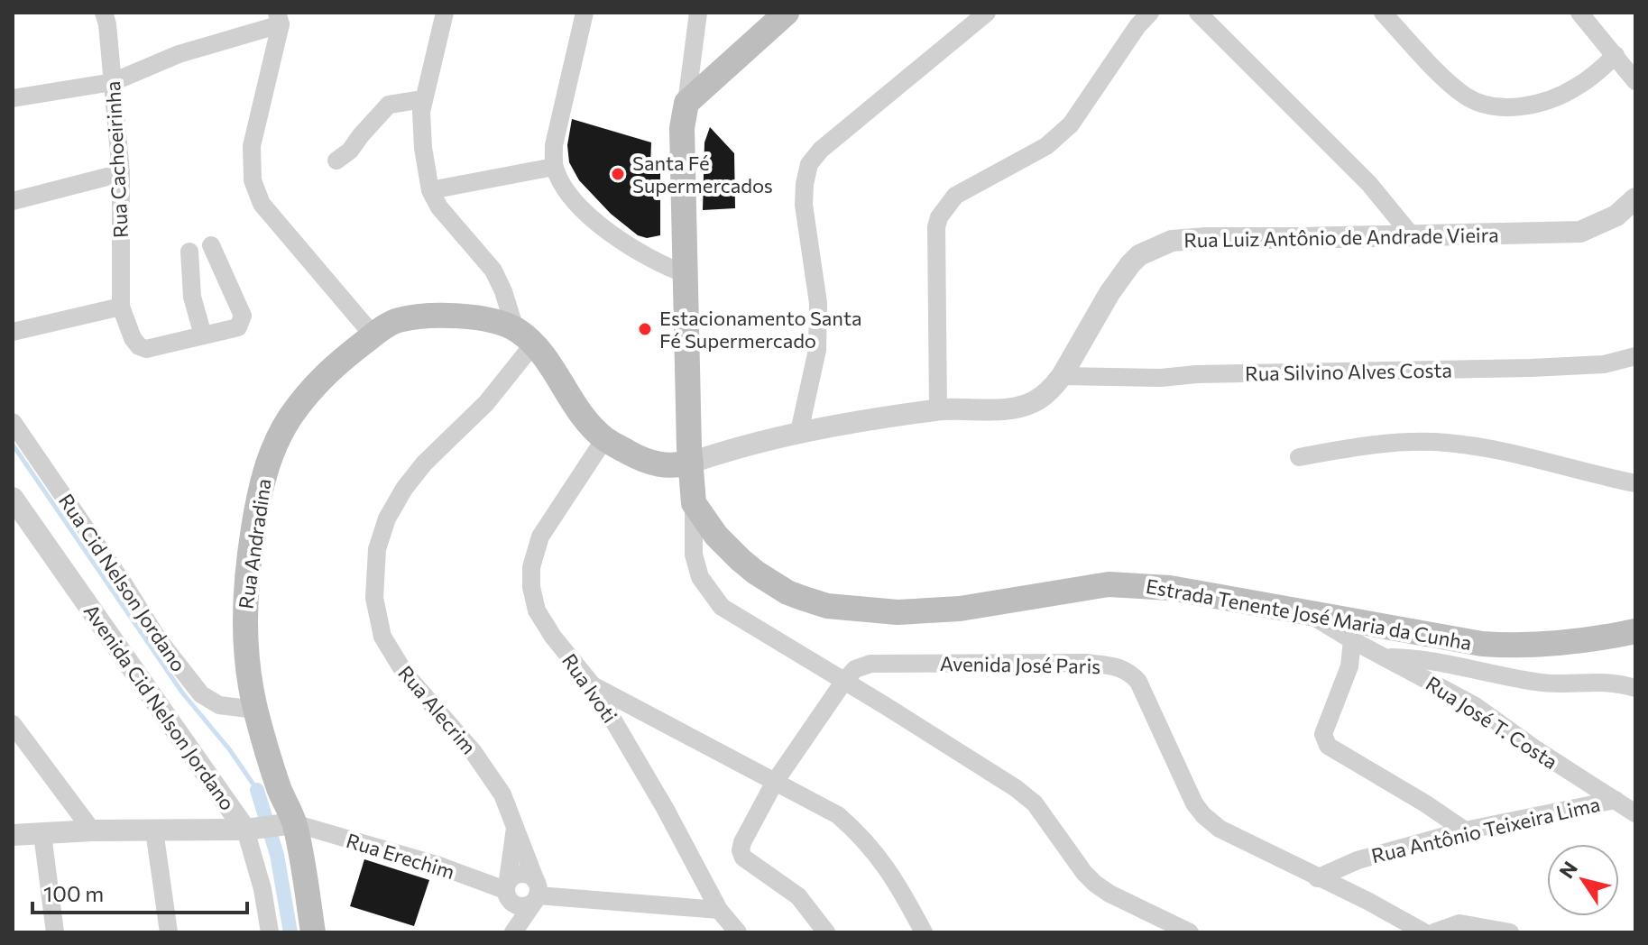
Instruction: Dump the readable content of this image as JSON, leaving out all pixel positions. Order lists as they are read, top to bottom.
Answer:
{
  "streets": {
    "main road": ["Rua Andradina", "Estrada Tenente José Maria da Cunha", "Avenida Cid Nelson Jordano"],
    "street": [
      "Rua Cachoeirinha",
      "Rua Luiz Antônio de Andrade Vieira",
      "Rua Silvino Alves Costa",
      "Rua Cid Nelson Jordano",
      "Avenida José Paris",
      "Rua Ivoti",
      "Rua Alecrim",
      "Rua José T. Costa",
      "Rua Antônio Teixeira Lima",
      "Rua Erechim"
    ]
  },
  "crossings": [
    ["Rua Luiz Antônio de Andrade Vieira", "Rua Silvino Alves Costa"],
    ["Rua Andradina", "Rua Cid Nelson Jordano"],
    ["Rua Andradina", "Avenida Cid Nelson Jordano"],
    ["Rua Andradina", "Rua Alecrim"],
    ["Rua Andradina", "Rua Erechim"],
    ["Estrada Tenente José Maria da Cunha", "Rua José T. Costa"],
    ["Avenida José Paris", "Rua Antônio Teixeira Lima"],
    ["Avenida Cid Nelson Jordano", "Rua Erechim"],
    ["Rua José T. Costa", "Rua Antônio Teixeira Lima"]
  ],
  "places": ["Santa Fé Supermercados", "Estacionamento Santa Fé Supermercado"],
  "scale_bar": "100 m",
  "north": "top left"
}
